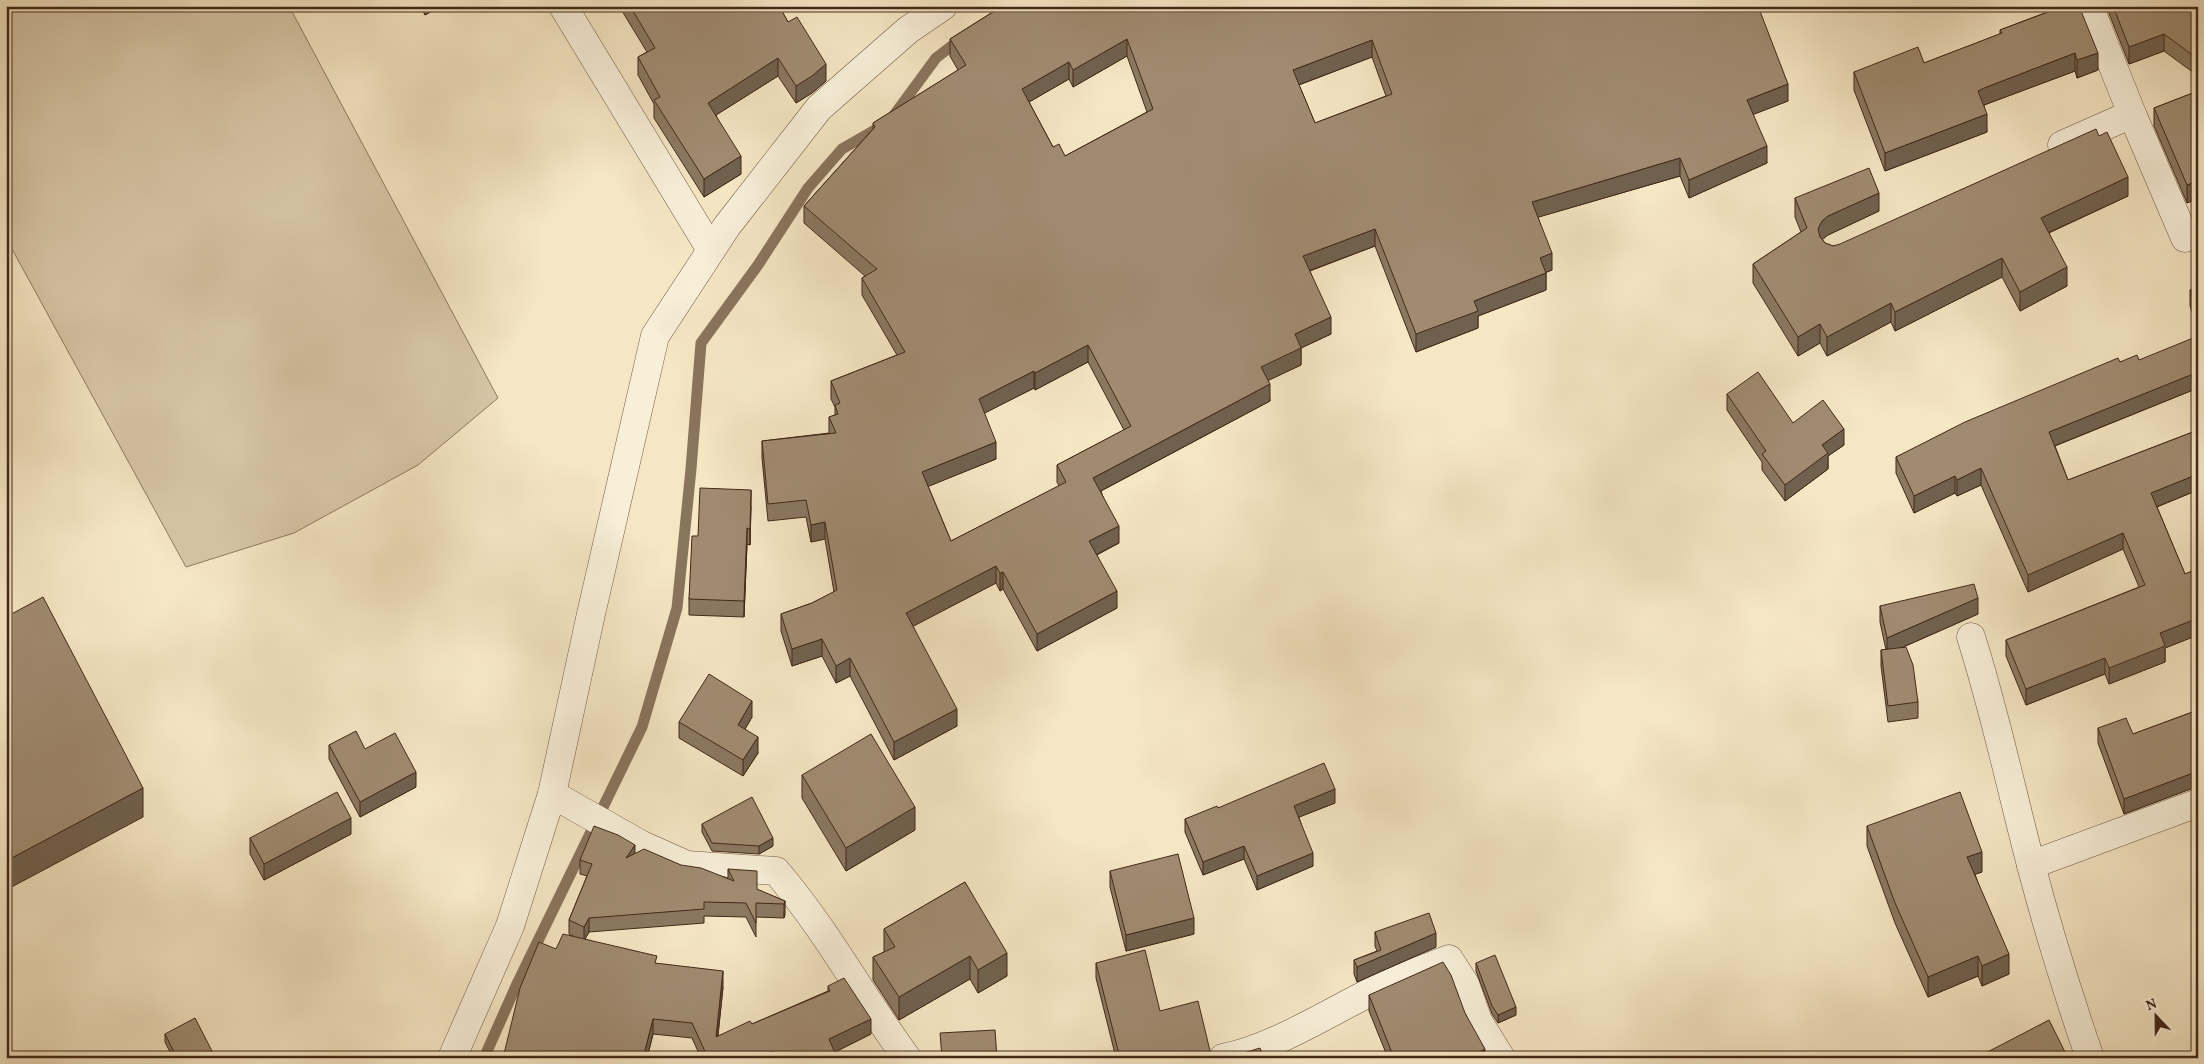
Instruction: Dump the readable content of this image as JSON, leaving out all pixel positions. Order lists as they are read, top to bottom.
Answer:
{
  "north": "top"
}
